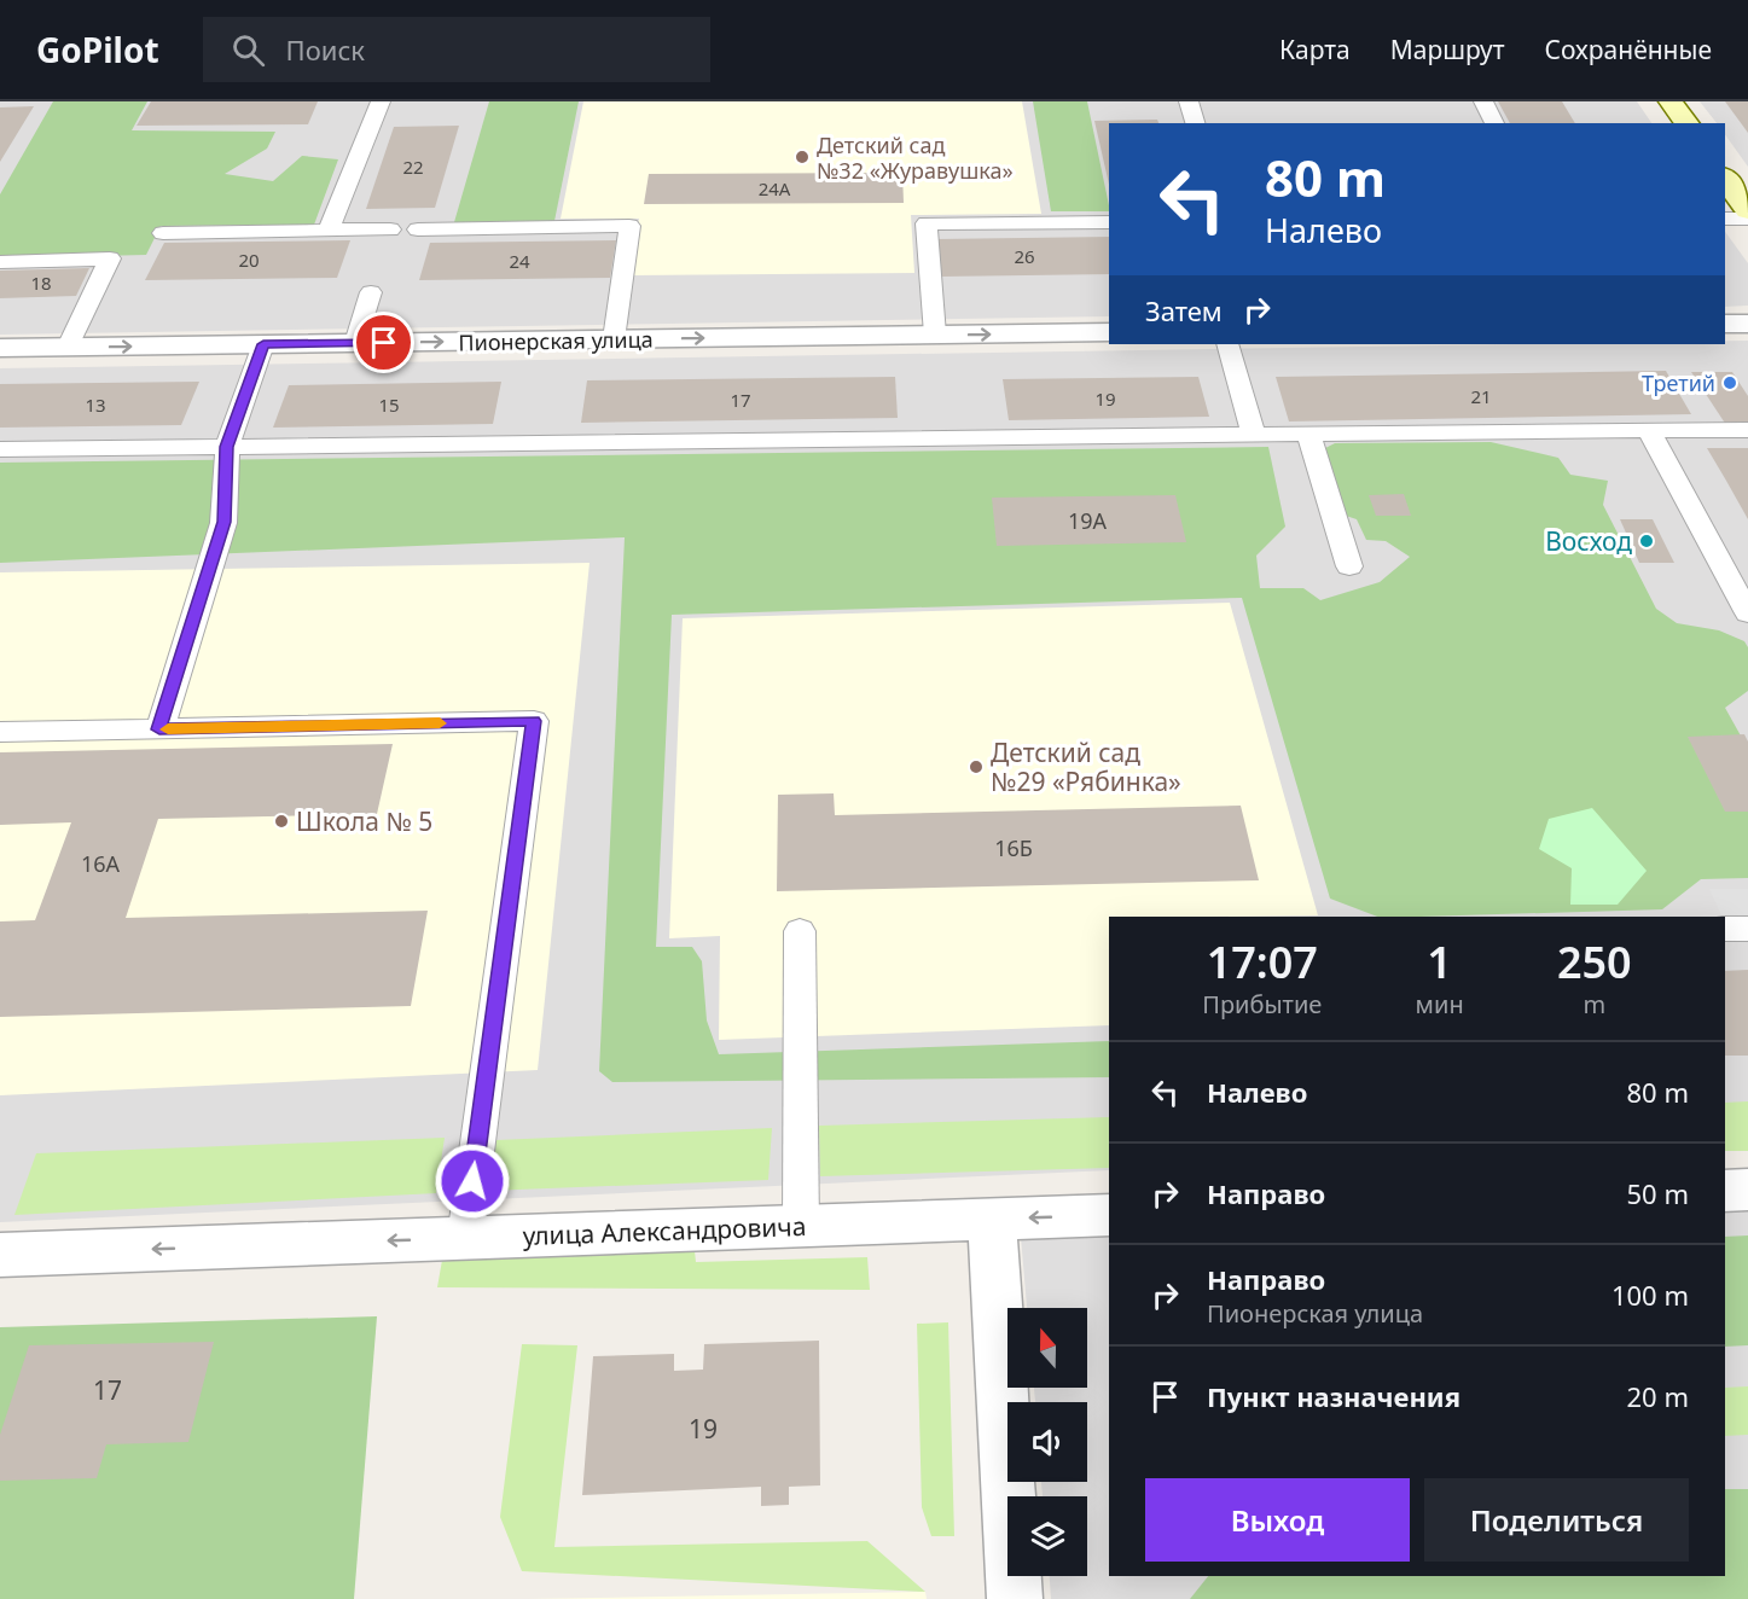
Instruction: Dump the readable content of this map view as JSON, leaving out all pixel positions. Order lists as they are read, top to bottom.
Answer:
{
  "streets": {
    "street": ["Пионерская улица", "улица Александровича"]
  },
  "one_way": ["Пионерская улица", "улица Александровича"],
  "places": [
    "Детский сад №32 «Журавушка»",
    "Третий",
    "Восход",
    "Детский сад №29 «Рябинка»",
    "Школа № 5"
  ],
  "house_numbers": [
    "22",
    "24А",
    "26",
    "20",
    "24",
    "18",
    "21",
    "19",
    "17",
    "13",
    "15",
    "19А",
    "16Б",
    "16А",
    "17",
    "19"
  ],
  "north": "top",
  "page": {
    "header": "GoPilot",
    "search": "Поиск",
    "nav": ["Карта", "Маршрут", "Сохранённые"],
    "turn": ["80 m", "Налево"],
    "then": "Затем",
    "eta": [
      "17:07",
      "Прибытие",
      "1",
      "мин",
      "250",
      "m"
    ],
    "list": [
      {
        "name": "Налево",
        "value": "80 m"
      },
      {
        "name": "Направо",
        "value": "50 m"
      },
      {
        "name": "Направо",
        "note": "Пионерская улица",
        "value": "100 m"
      },
      {
        "name": "Пункт назначения",
        "value": "20 m"
      }
    ],
    "buttons": ["Выход", "Поделиться"]
  }
}
